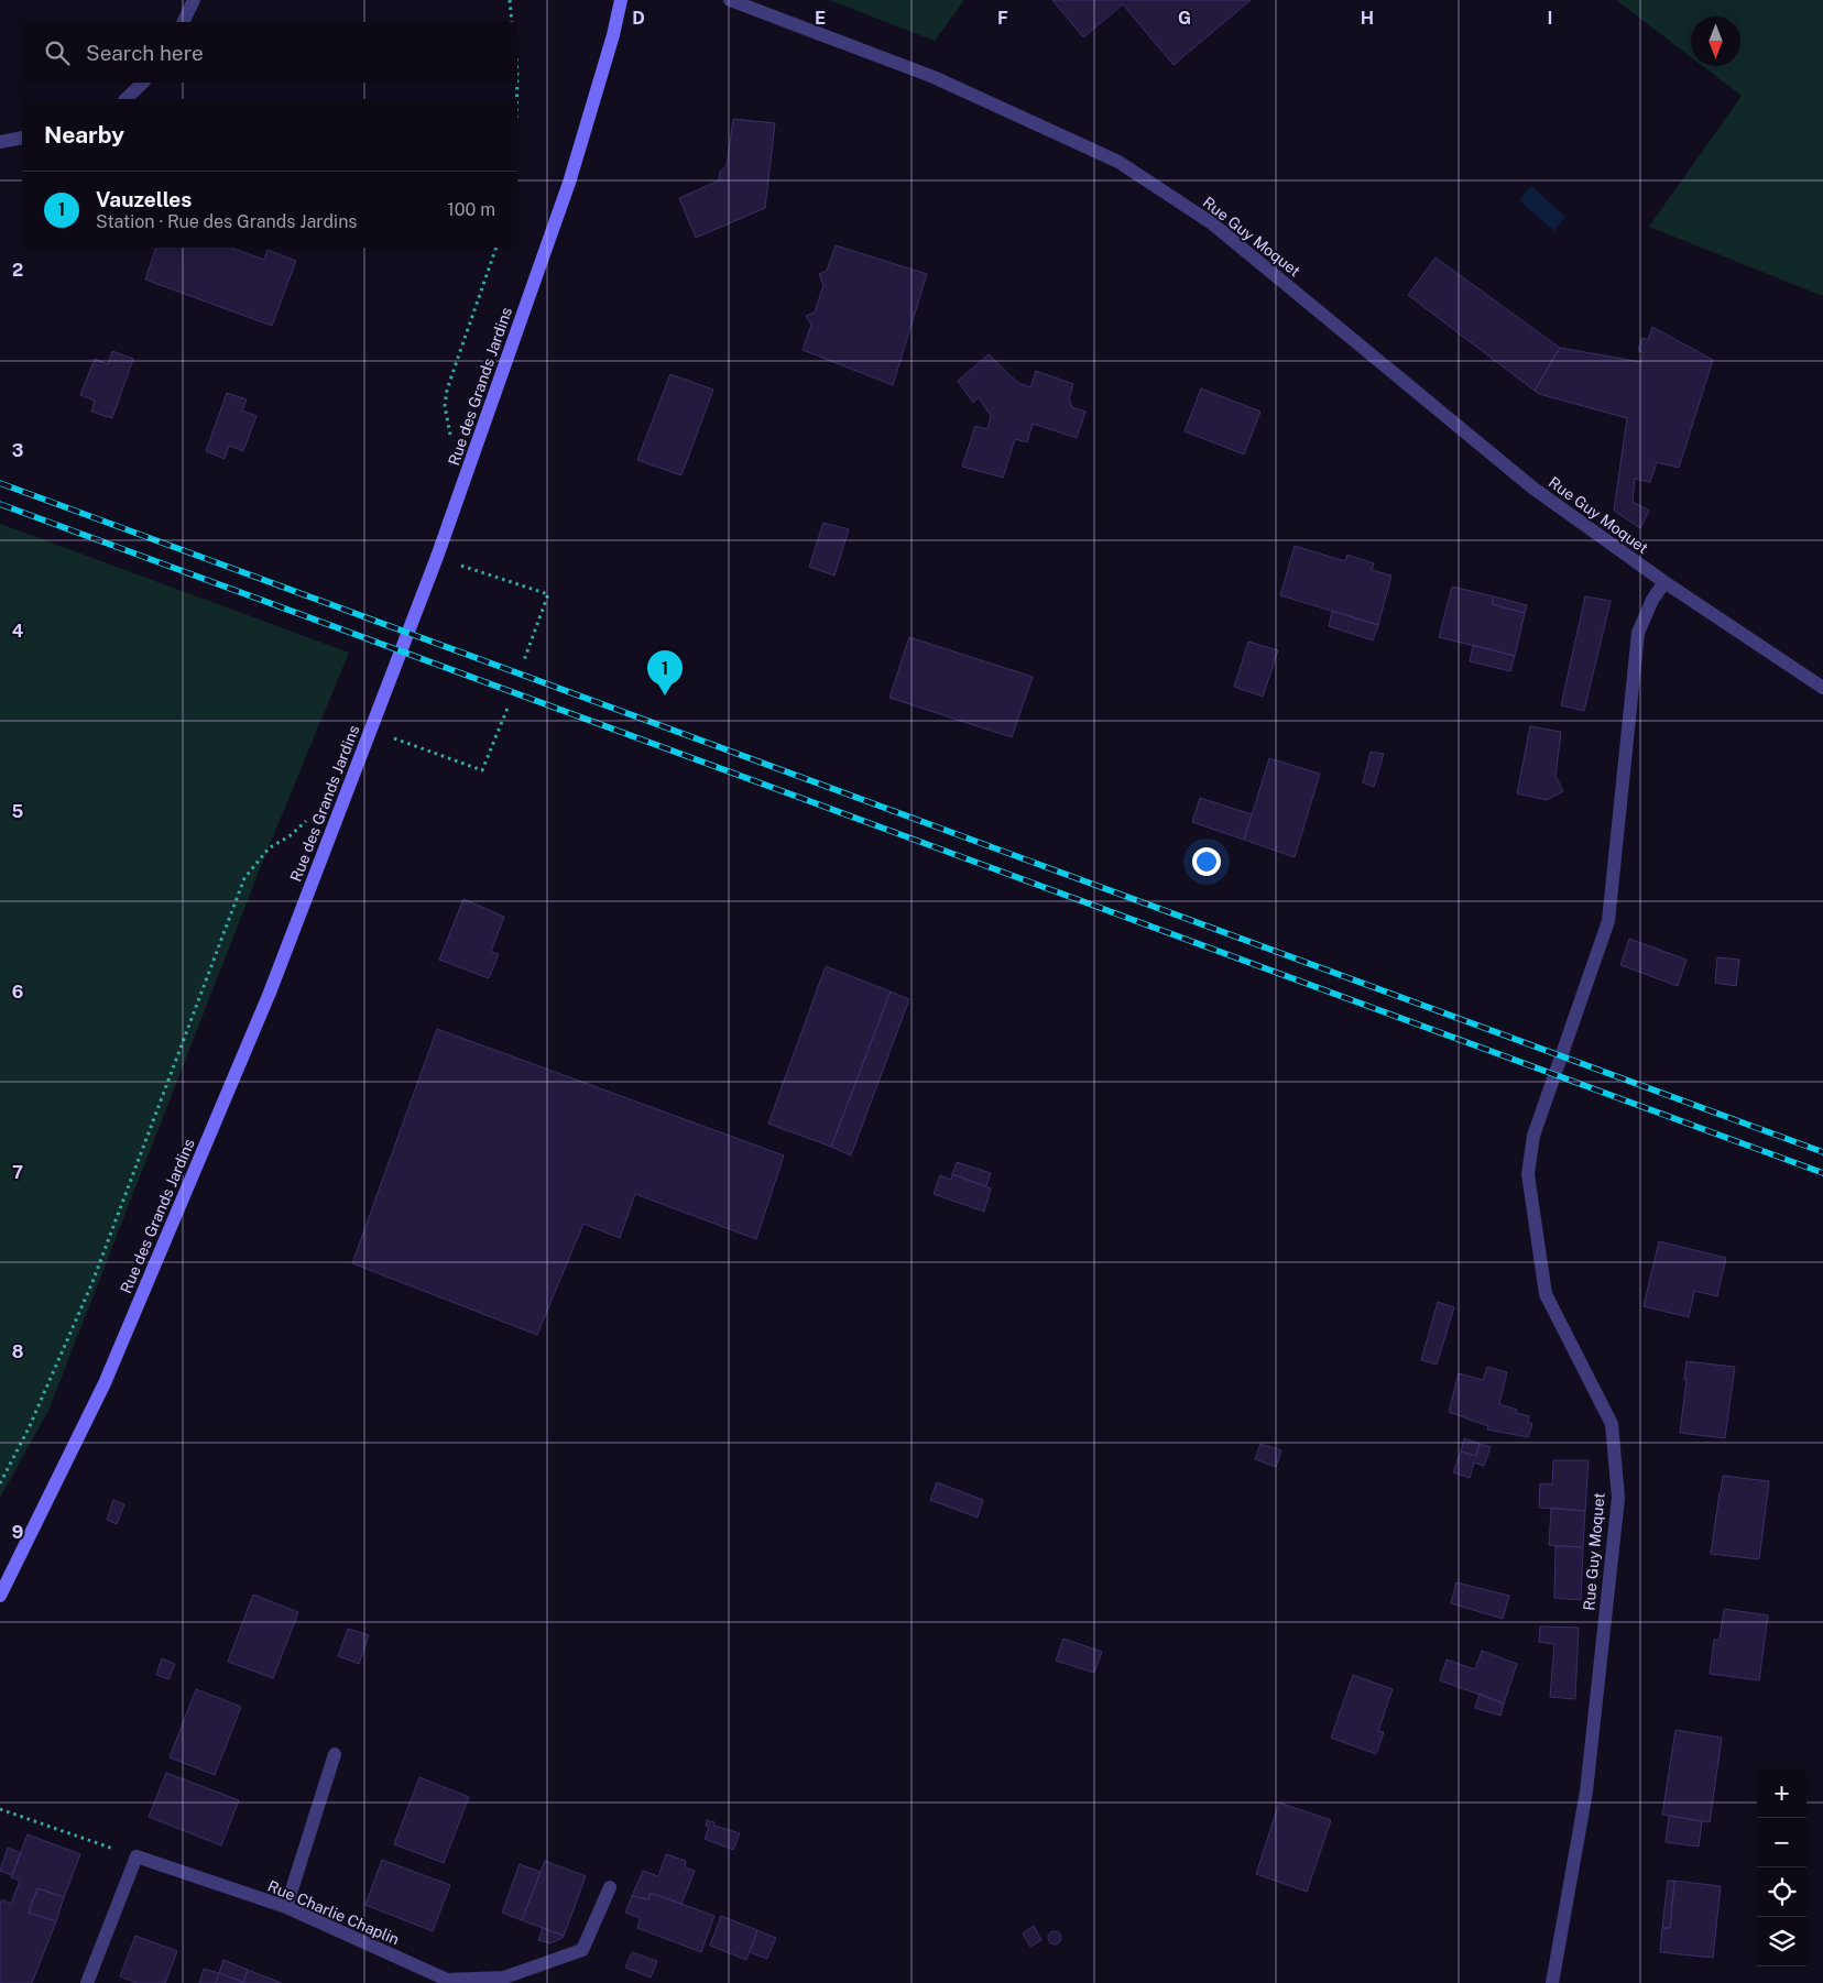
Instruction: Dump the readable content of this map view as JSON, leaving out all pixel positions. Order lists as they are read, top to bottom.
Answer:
{
  "streets": {
    "main road": ["Rue des Grands Jardins"],
    "street": ["Rue Guy Moquet", "Rue Charlie Chaplin"]
  },
  "north": "bottom",
  "page": {
    "search": "Search here",
    "heading": "Nearby",
    "list": [
      {
        "mark": "1",
        "name": "Vauzelles",
        "note": "Station · Rue des Grands Jardins",
        "value": "100 m"
      }
    ],
    "pins": "1",
    "map_buttons": ["+", "−"]
  },
  "grid": {
    "columns": [
      "D",
      "E",
      "F",
      "G",
      "H",
      "I"
    ],
    "rows": [
      "2",
      "3",
      "4",
      "5",
      "6",
      "7",
      "8",
      "9"
    ]
  }
}
